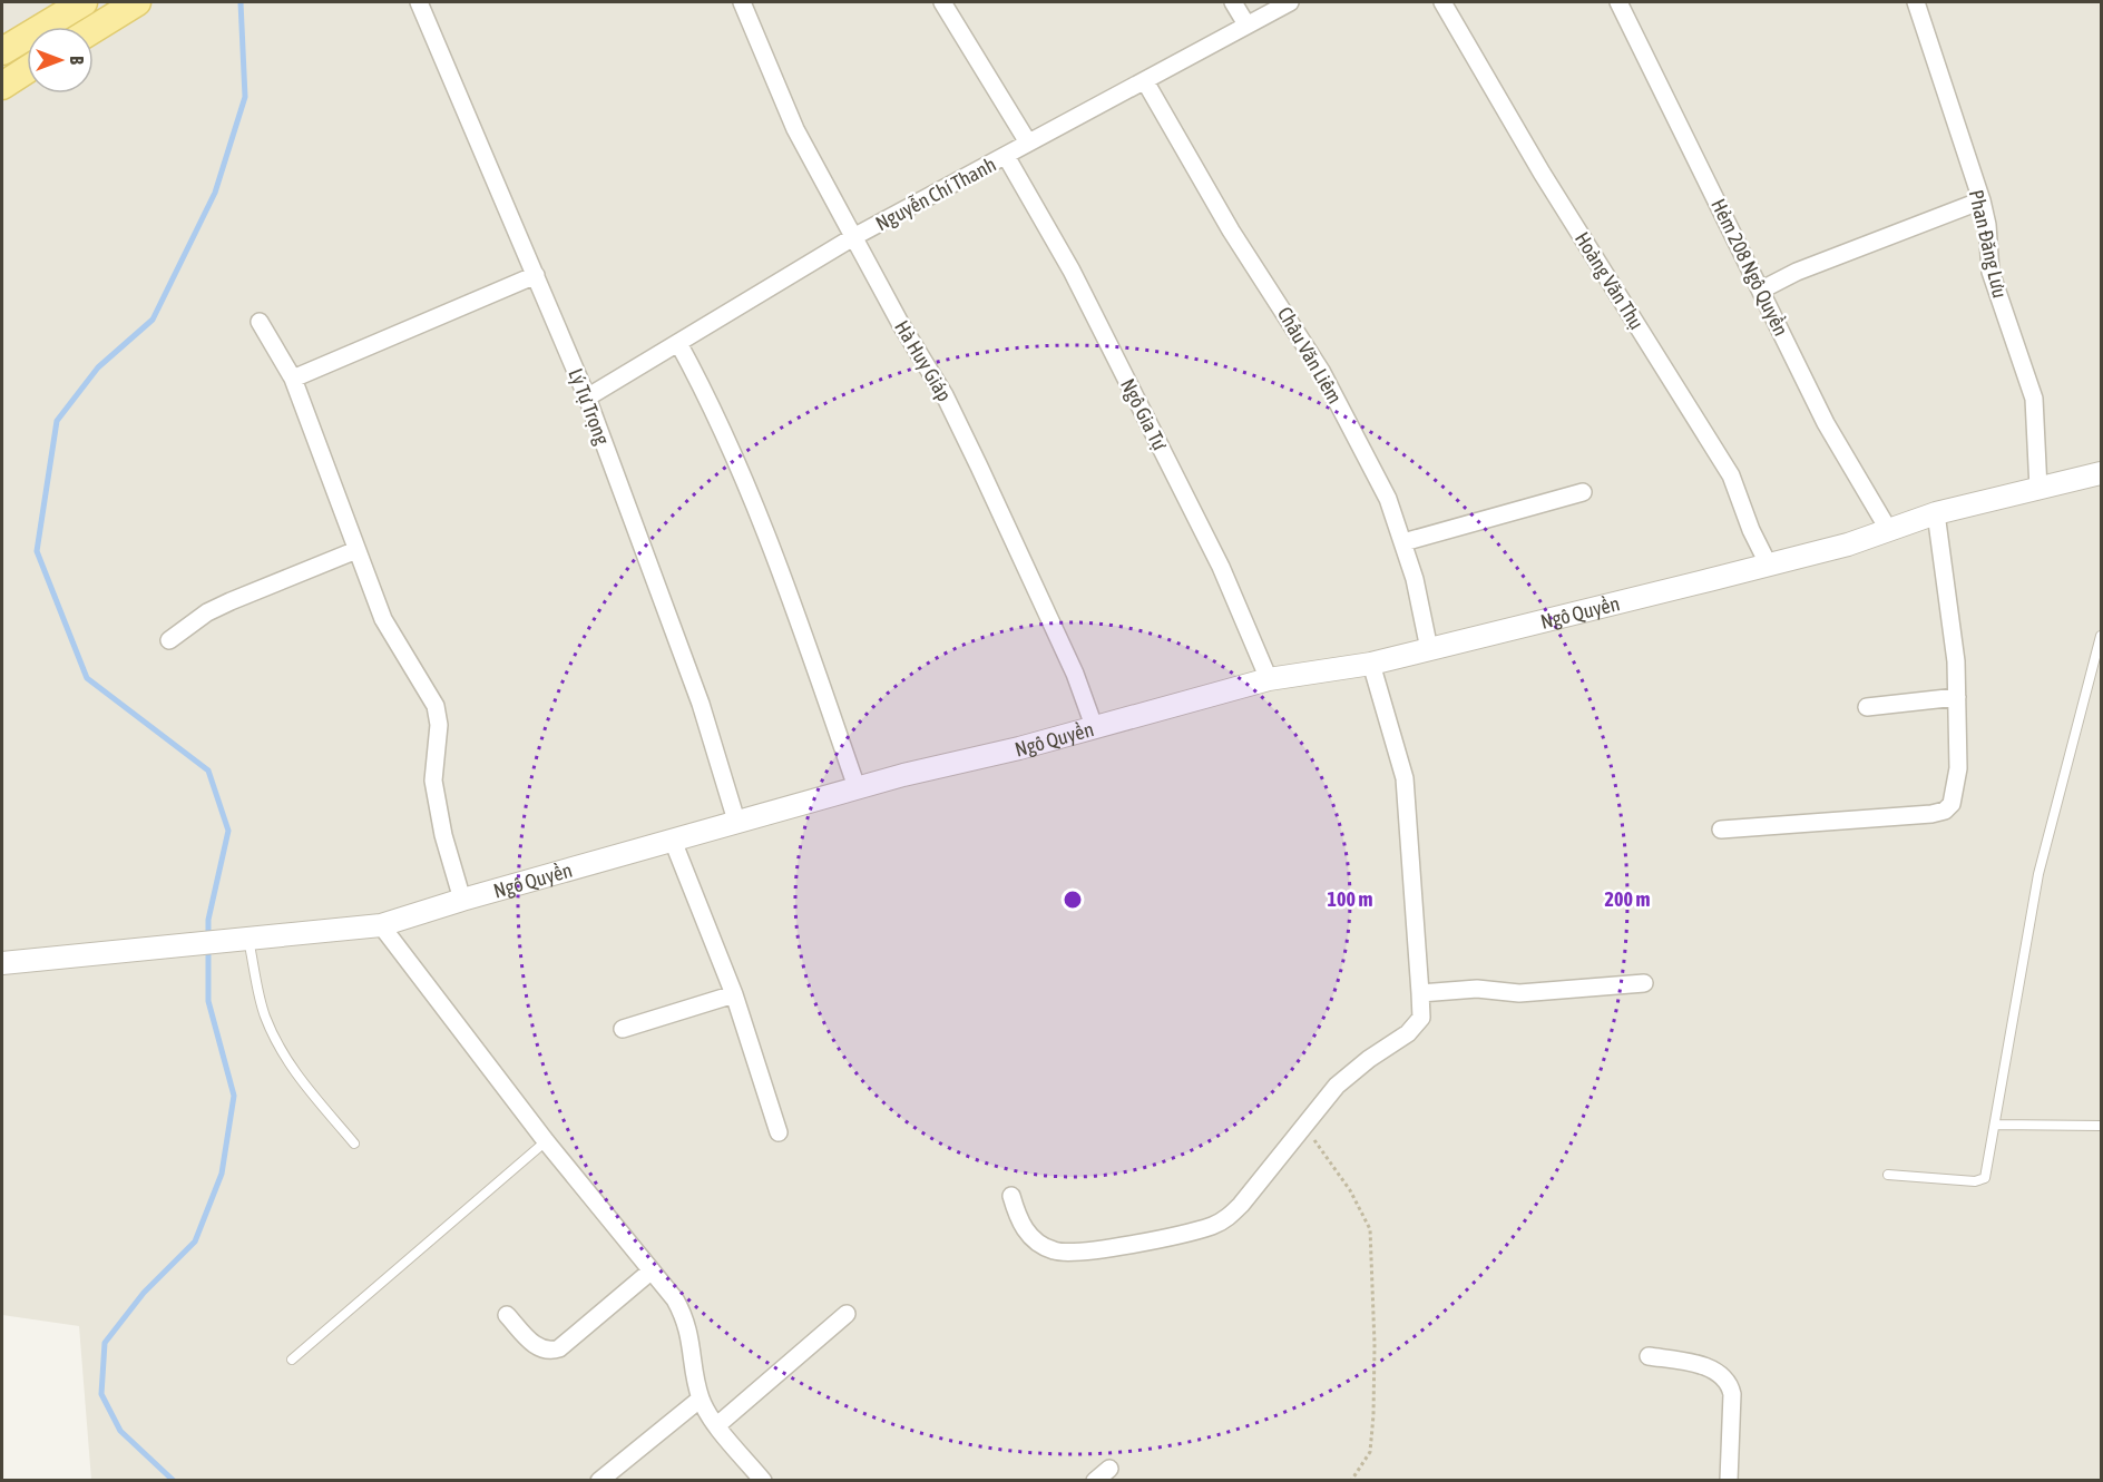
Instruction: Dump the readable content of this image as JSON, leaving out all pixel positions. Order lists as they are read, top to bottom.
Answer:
{
  "streets": {
    "street": [
      "Nguyễn Chí Thanh",
      "Phan Đăng Lưu",
      "Hẻm 208 Ngô Quyền",
      "Hoàng Văn Thụ",
      "Châu Văn Liêm",
      "Hà Huy Giáp",
      "Lý Tự Trọng",
      "Ngô Gia Tự",
      "Ngô Quyền"
    ]
  },
  "crossings": [
    ["Nguyễn Chí Thanh", "Châu Văn Liêm"],
    ["Nguyễn Chí Thanh", "Hà Huy Giáp"],
    ["Nguyễn Chí Thanh", "Lý Tự Trọng"],
    ["Nguyễn Chí Thanh", "Ngô Gia Tự"],
    ["Phan Đăng Lưu", "Ngô Quyền"],
    ["Hẻm 208 Ngô Quyền", "Ngô Quyền"],
    ["Hoàng Văn Thụ", "Ngô Quyền"],
    ["Châu Văn Liêm", "Ngô Quyền"],
    ["Hà Huy Giáp", "Ngô Quyền"],
    ["Lý Tự Trọng", "Ngô Quyền"],
    ["Ngô Gia Tự", "Ngô Quyền"]
  ],
  "north": "right",
  "rings": ["100 m", "200 m"]
}
